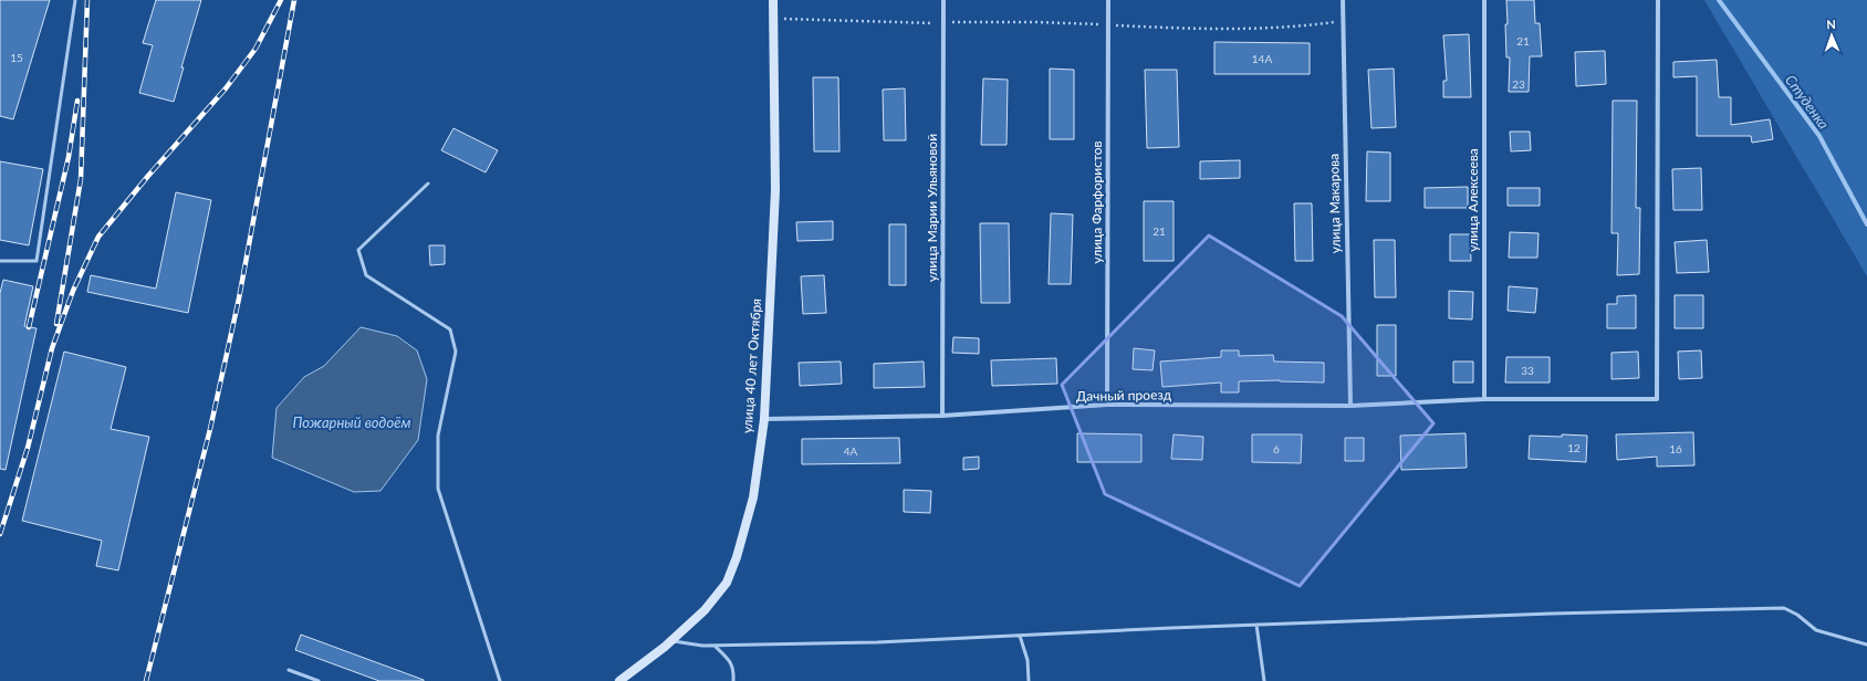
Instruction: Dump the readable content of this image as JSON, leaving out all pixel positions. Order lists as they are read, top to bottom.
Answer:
{
  "streets": {
    "street": [
      "улица Алексеева",
      "улица Фарфористов",
      "улица Макарова",
      "улица Марии Ульяновой",
      "улица 40 лет Октября",
      "Дачный проезд"
    ]
  },
  "crossings": [
    ["улица Алексеева", "Дачный проезд"],
    ["улица Фарфористов", "Дачный проезд"],
    ["улица Макарова", "Дачный проезд"],
    ["улица Марии Ульяновой", "Дачный проезд"],
    ["улица 40 лет Октября", "Дачный проезд"]
  ],
  "water": ["Студенка", "Пожарный водоём"],
  "house_numbers": [
    "21",
    "15",
    "14А",
    "23",
    "21",
    "33",
    "12",
    "6",
    "16",
    "4А"
  ],
  "north": "top"
}
